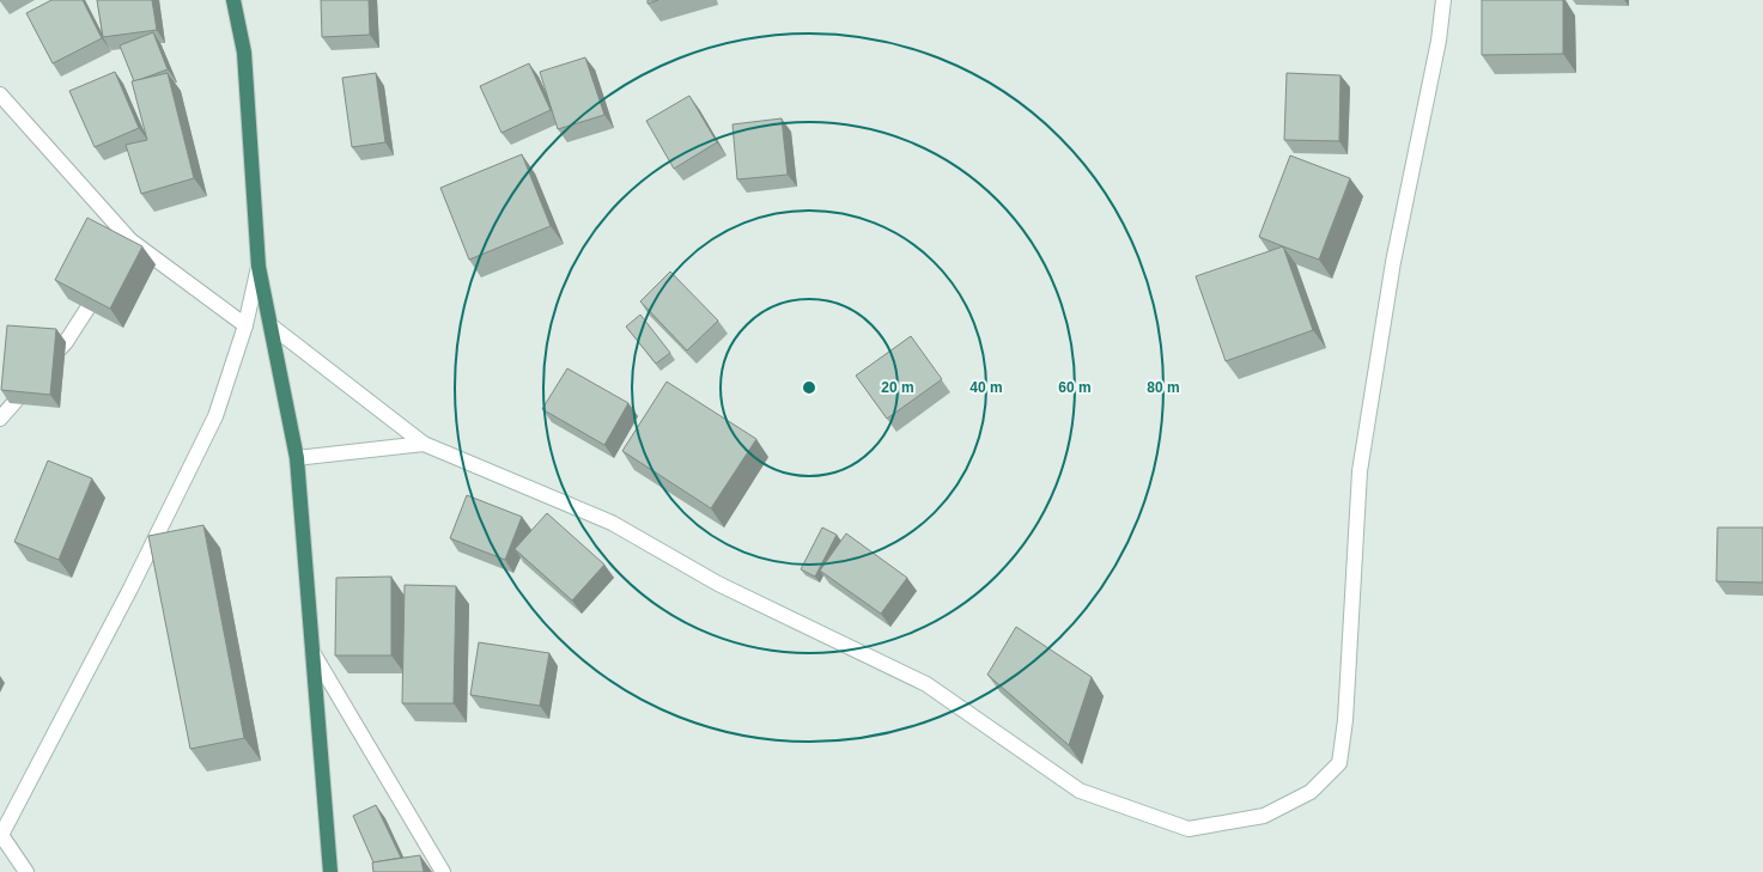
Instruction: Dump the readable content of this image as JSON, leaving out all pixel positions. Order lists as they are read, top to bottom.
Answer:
{
  "rings": [
    "20 m",
    "40 m",
    "60 m",
    "80 m"
  ]
}
